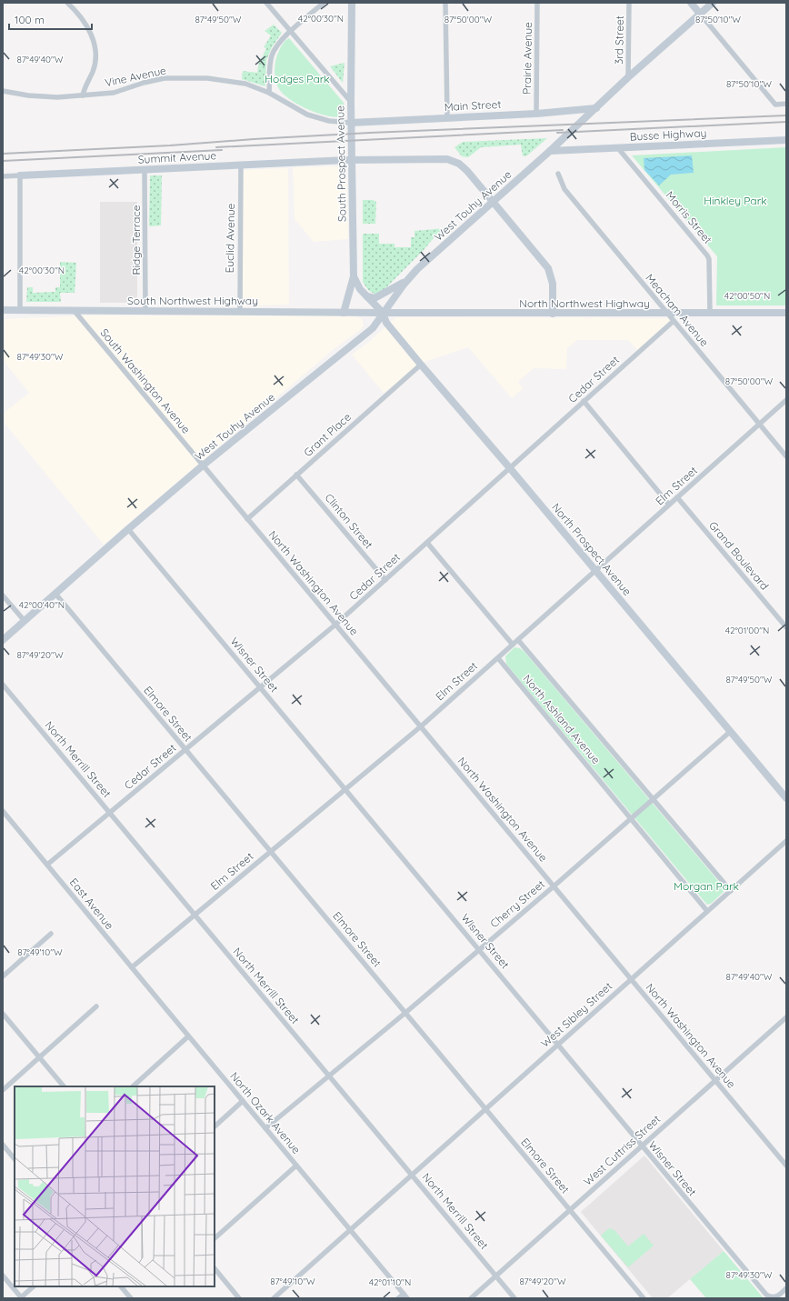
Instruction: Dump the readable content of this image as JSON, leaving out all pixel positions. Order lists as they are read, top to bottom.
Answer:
{
  "streets": {
    "main road": [
      "Main Street",
      "Busse Highway",
      "Summit Avenue",
      "South Prospect Avenue",
      "West Touhy Avenue",
      "South Northwest Highway",
      "North Northwest Highway",
      "North Prospect Avenue"
    ],
    "street": [
      "3rd Street",
      "Prairie Avenue",
      "Vine Avenue",
      "Morris Street",
      "Euclid Avenue",
      "Ridge Terrace",
      "Meacham Avenue",
      "Cedar Street",
      "South Washington Avenue",
      "Grant Place",
      "Elm Street",
      "Clinton Street",
      "Grand Boulevard",
      "North Washington Avenue",
      "Wisner Street",
      "Elmore Street",
      "North Ashland Avenue",
      "North Merrill Street",
      "East Avenue",
      "Cherry Street",
      "West Sibley Street",
      "North Ozark Avenue",
      "West Cuttriss Street"
    ]
  },
  "crossings": [
    ["3rd Street", "West Touhy Avenue"],
    ["Prairie Avenue", "Main Street"],
    ["Vine Avenue", "Main Street"],
    ["Vine Avenue", "South Prospect Avenue"],
    ["Main Street", "South Prospect Avenue"],
    ["Main Street", "West Touhy Avenue"],
    ["Busse Highway", "West Touhy Avenue"],
    ["Busse Highway", "Morris Street"],
    ["Summit Avenue", "South Prospect Avenue"],
    ["Summit Avenue", "West Touhy Avenue"],
    ["Summit Avenue", "Euclid Avenue"],
    ["Summit Avenue", "Ridge Terrace"],
    ["Summit Avenue", "North Northwest Highway"],
    ["West Touhy Avenue", "South Northwest Highway"],
    ["West Touhy Avenue", "North Northwest Highway"],
    ["West Touhy Avenue", "South Washington Avenue"],
    ["West Touhy Avenue", "North Prospect Avenue"],
    ["West Touhy Avenue", "North Washington Avenue"],
    ["West Touhy Avenue", "Wisner Street"],
    ["West Touhy Avenue", "Elmore Street"],
    ["Morris Street", "North Northwest Highway"],
    ["Euclid Avenue", "South Northwest Highway"],
    ["Ridge Terrace", "South Northwest Highway"],
    ["South Northwest Highway", "North Northwest Highway"],
    ["South Northwest Highway", "South Washington Avenue"],
    ["South Northwest Highway", "North Prospect Avenue"],
    ["North Northwest Highway", "Meacham Avenue"],
    ["North Northwest Highway", "North Prospect Avenue"],
    ["Meacham Avenue", "Cedar Street"],
    ["Meacham Avenue", "Elm Street"],
    ["Cedar Street", "Clinton Street"],
    ["Cedar Street", "North Prospect Avenue"],
    ["Cedar Street", "North Washington Avenue"],
    ["Cedar Street", "Wisner Street"],
    ["Cedar Street", "Elmore Street"],
    ["Cedar Street", "North Merrill Street"],
    ["Cedar Street", "East Avenue"],
    ["South Washington Avenue", "North Washington Avenue"],
    ["Grant Place", "Clinton Street"],
    ["Grant Place", "North Prospect Avenue"],
    ["Grant Place", "North Washington Avenue"],
    ["Elm Street", "North Prospect Avenue"],
    ["Elm Street", "Grand Boulevard"],
    ["Elm Street", "North Washington Avenue"],
    ["Elm Street", "Wisner Street"],
    ["Elm Street", "Elmore Street"],
    ["Elm Street", "North Ashland Avenue"],
    ["Elm Street", "North Merrill Street"],
    ["Elm Street", "East Avenue"],
    ["North Prospect Avenue", "Cherry Street"],
    ["North Washington Avenue", "Cherry Street"],
    ["North Washington Avenue", "West Sibley Street"],
    ["North Washington Avenue", "West Cuttriss Street"],
    ["Wisner Street", "Cherry Street"],
    ["Wisner Street", "West Sibley Street"],
    ["Wisner Street", "West Cuttriss Street"],
    ["Elmore Street", "Cherry Street"],
    ["Elmore Street", "West Sibley Street"],
    ["Elmore Street", "West Cuttriss Street"],
    ["North Ashland Avenue", "Cherry Street"],
    ["North Ashland Avenue", "West Sibley Street"],
    ["North Merrill Street", "Cherry Street"],
    ["North Merrill Street", "West Sibley Street"],
    ["North Merrill Street", "West Cuttriss Street"],
    ["East Avenue", "North Ozark Avenue"],
    ["Cherry Street", "North Ozark Avenue"],
    ["West Sibley Street", "North Ozark Avenue"]
  ],
  "parks": ["Hodges Park", "Hinkley Park", "Morgan Park"],
  "scale_bar": "100 m",
  "coordinates": [
    "42°00'30\"N",
    "87°49'50\"W",
    "87°50'00\"W",
    "87°50'10\"W",
    "87°49'40\"W",
    "42°00'50\"N",
    "87°49'30\"W",
    "42°00'40\"N",
    "42°01'00\"N",
    "87°49'20\"W",
    "87°49'10\"W",
    "42°01'10\"N"
  ]
}
